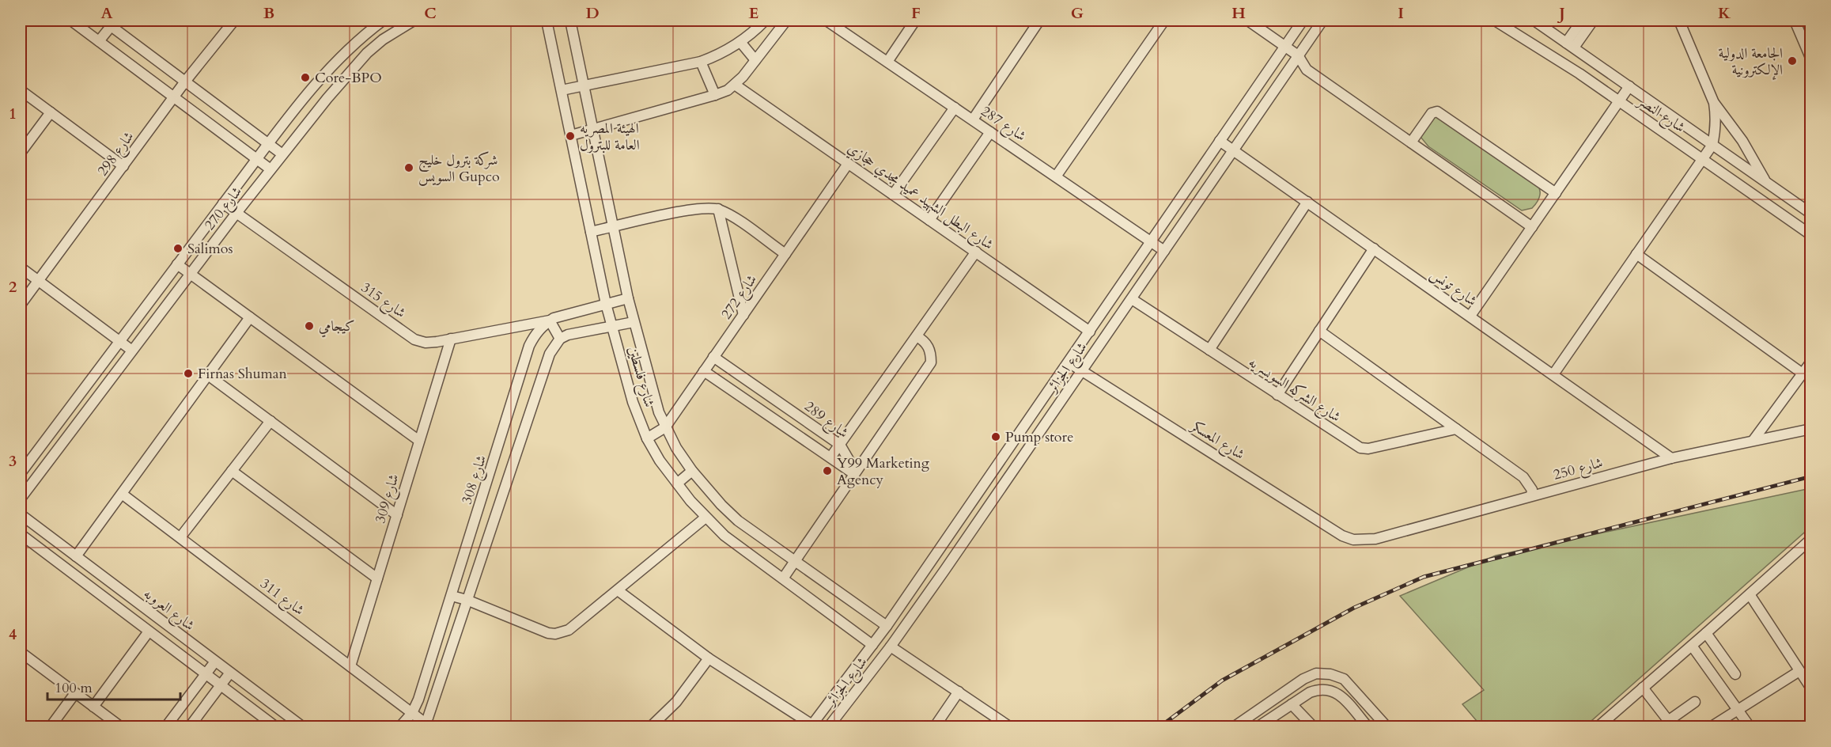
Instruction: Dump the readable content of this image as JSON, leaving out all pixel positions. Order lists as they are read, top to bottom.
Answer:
{
  "streets": {
    "street": [
      "شارع النصر",
      "شارع 287",
      "شارع 298",
      "شارع البطل الشهيد عميد مجدي حجازي",
      "شارع 270",
      "شارع تونس",
      "شارع 272",
      "شارع 315",
      "شارع الجزائر",
      "شارع فلسطين",
      "شارع الشركه السويسريه",
      "شارع 289",
      "شارع المعسكر",
      "شارع 250",
      "شارع 308",
      "شارع 309",
      "شارع 311",
      "شارع العروبه"
    ]
  },
  "crossings": [
    ["شارع 287", "شارع الجزائر"],
    ["شارع البطل الشهيد عميد مجدي حجازي", "شارع 272"],
    ["شارع البطل الشهيد عميد مجدي حجازي", "شارع الجزائر"],
    ["شارع 270", "شارع 315"],
    ["شارع تونس", "شارع الجزائر"],
    ["شارع تونس", "شارع 250"],
    ["شارع 272", "شارع فلسطين"],
    ["شارع 272", "شارع 289"],
    ["شارع 315", "شارع 308"],
    ["شارع 315", "شارع 309"],
    ["شارع الجزائر", "شارع فلسطين"],
    ["شارع الجزائر", "شارع الشركه السويسريه"],
    ["شارع الجزائر", "شارع المعسكر"],
    ["شارع فلسطين", "شارع 308"],
    ["شارع المعسكر", "شارع 250"],
    ["شارع 308", "شارع 311"],
    ["شارع 309", "شارع 311"]
  ],
  "places": [
    "الجامعة الدولية الإلكترونية",
    "Core-BPO",
    "الهيئة المصريه العامة للبترول",
    "شركة بترول خليج السويس Gupco",
    "Salimos",
    "كيجامي",
    "Firnas Shuman",
    "Pump store",
    "Y99 Marketing Agency"
  ],
  "scale_bar": "100 m",
  "grid": {
    "columns": [
      "A",
      "B",
      "C",
      "D",
      "E",
      "F",
      "G",
      "H",
      "I",
      "J",
      "K"
    ],
    "rows": [
      "1",
      "2",
      "3",
      "4"
    ]
  }
}
